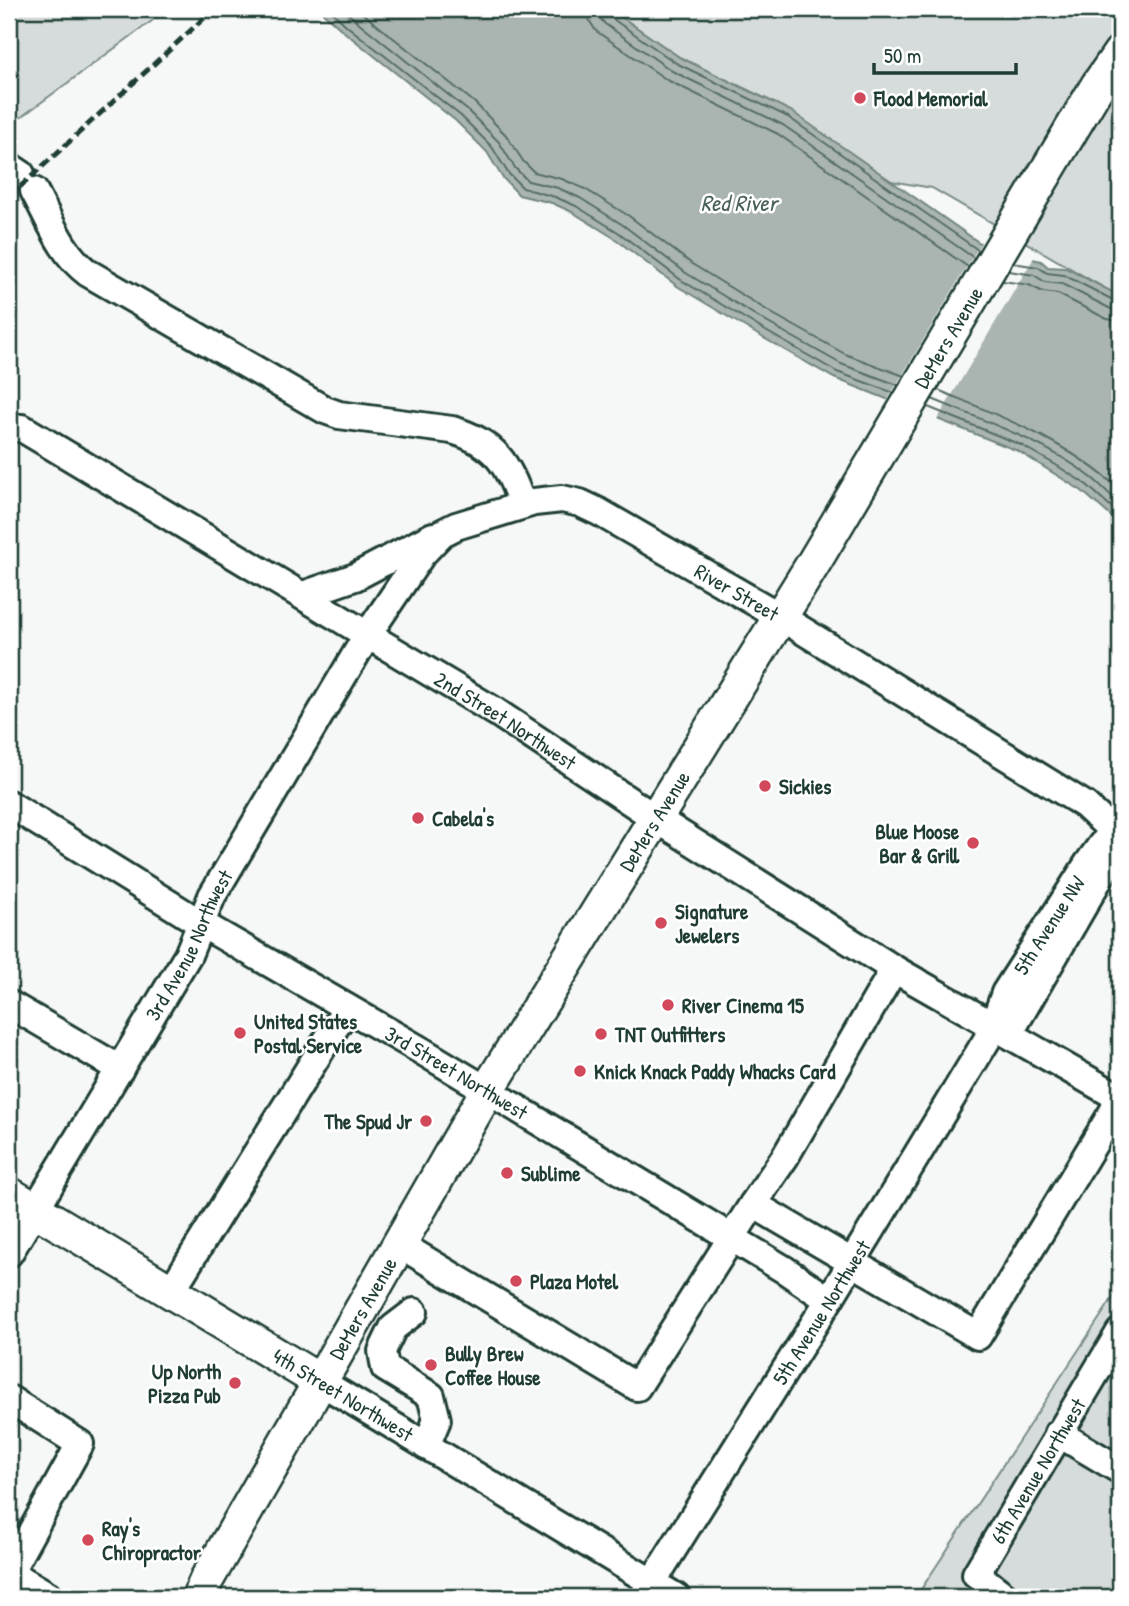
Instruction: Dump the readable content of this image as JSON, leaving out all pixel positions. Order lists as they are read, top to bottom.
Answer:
{
  "streets": {
    "main road": ["DeMers Avenue", "4th Street Northwest"],
    "street": [
      "River Street",
      "2nd Street Northwest",
      "5th Avenue NW",
      "3rd Avenue Northwest",
      "3rd Street Northwest",
      "5th Avenue Northwest",
      "6th Avenue Northwest"
    ]
  },
  "crossings": [
    ["DeMers Avenue", "River Street"],
    ["DeMers Avenue", "2nd Street Northwest"],
    ["DeMers Avenue", "3rd Street Northwest"],
    ["DeMers Avenue", "4th Street Northwest"],
    ["River Street", "2nd Street Northwest"],
    ["River Street", "5th Avenue NW"],
    ["River Street", "3rd Avenue Northwest"],
    ["2nd Street Northwest", "5th Avenue NW"],
    ["2nd Street Northwest", "3rd Avenue Northwest"],
    ["2nd Street Northwest", "5th Avenue Northwest"],
    ["5th Avenue NW", "5th Avenue Northwest"],
    ["3rd Avenue Northwest", "3rd Street Northwest"],
    ["3rd Avenue Northwest", "4th Street Northwest"],
    ["3rd Street Northwest", "5th Avenue Northwest"],
    ["5th Avenue Northwest", "4th Street Northwest"]
  ],
  "water": ["Red River"],
  "places": [
    "Flood Memorial",
    "Sickies",
    "Cabela's",
    "Blue Moose Bar & Grill",
    "Signature Jewelers",
    "River Cinema 15",
    "United States Postal Service",
    "TNT Outfitters",
    "Knick Knack Paddy Whacks Card",
    "The Spud Jr",
    "Sublime",
    "Plaza Motel",
    "Bully Brew Coffee House",
    "Up North Pizza Pub",
    "Ray's Chiropractor"
  ],
  "scale_bar": "50 m"
}
